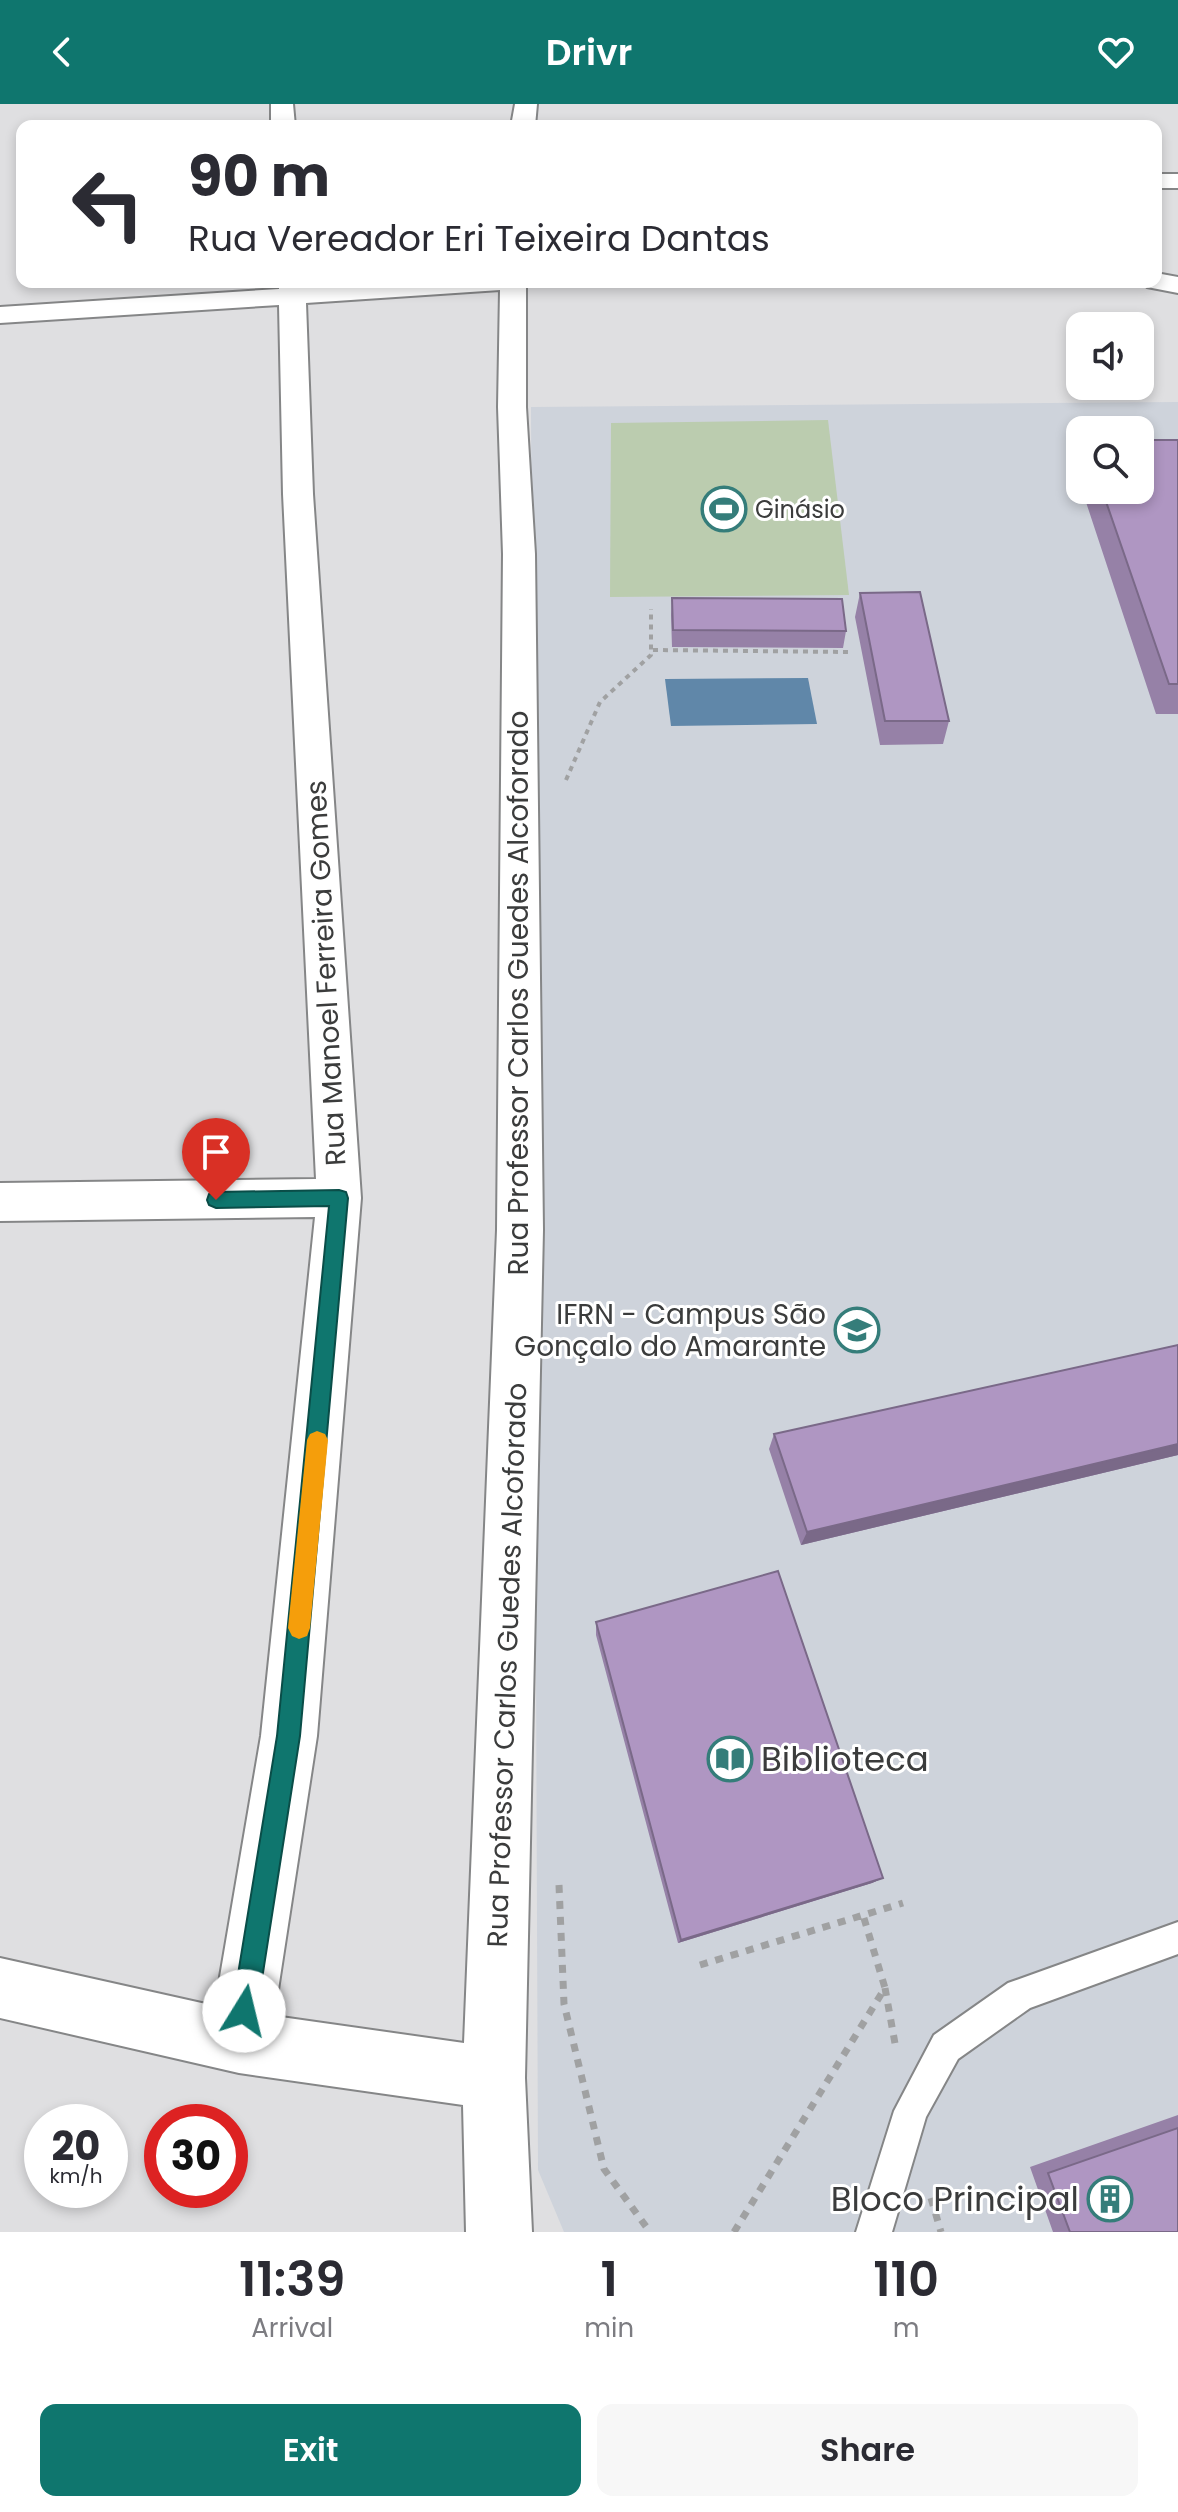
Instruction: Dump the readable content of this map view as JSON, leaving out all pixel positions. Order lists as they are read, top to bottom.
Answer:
{
  "streets": {
    "street": ["Rua Manoel Ferreira Gomes", "Rua Professor Carlos Guedes Alcoforado"]
  },
  "places": {
    "sports": ["Ginásio"],
    "school or university": ["IFRN - Campus São Gonçalo do Amarante"],
    "library": ["Biblioteca"],
    "building": ["Bloco Principal"]
  },
  "page": {
    "header": "Drivr",
    "turn": ["90 m", "Rua Vereador Eri Teixeira Dantas"],
    "speed": "20 km/h",
    "limit": "30",
    "eta": [
      "11:39",
      "Arrival",
      "1",
      "min",
      "110",
      "m"
    ],
    "buttons": ["Exit", "Share"]
  }
}
